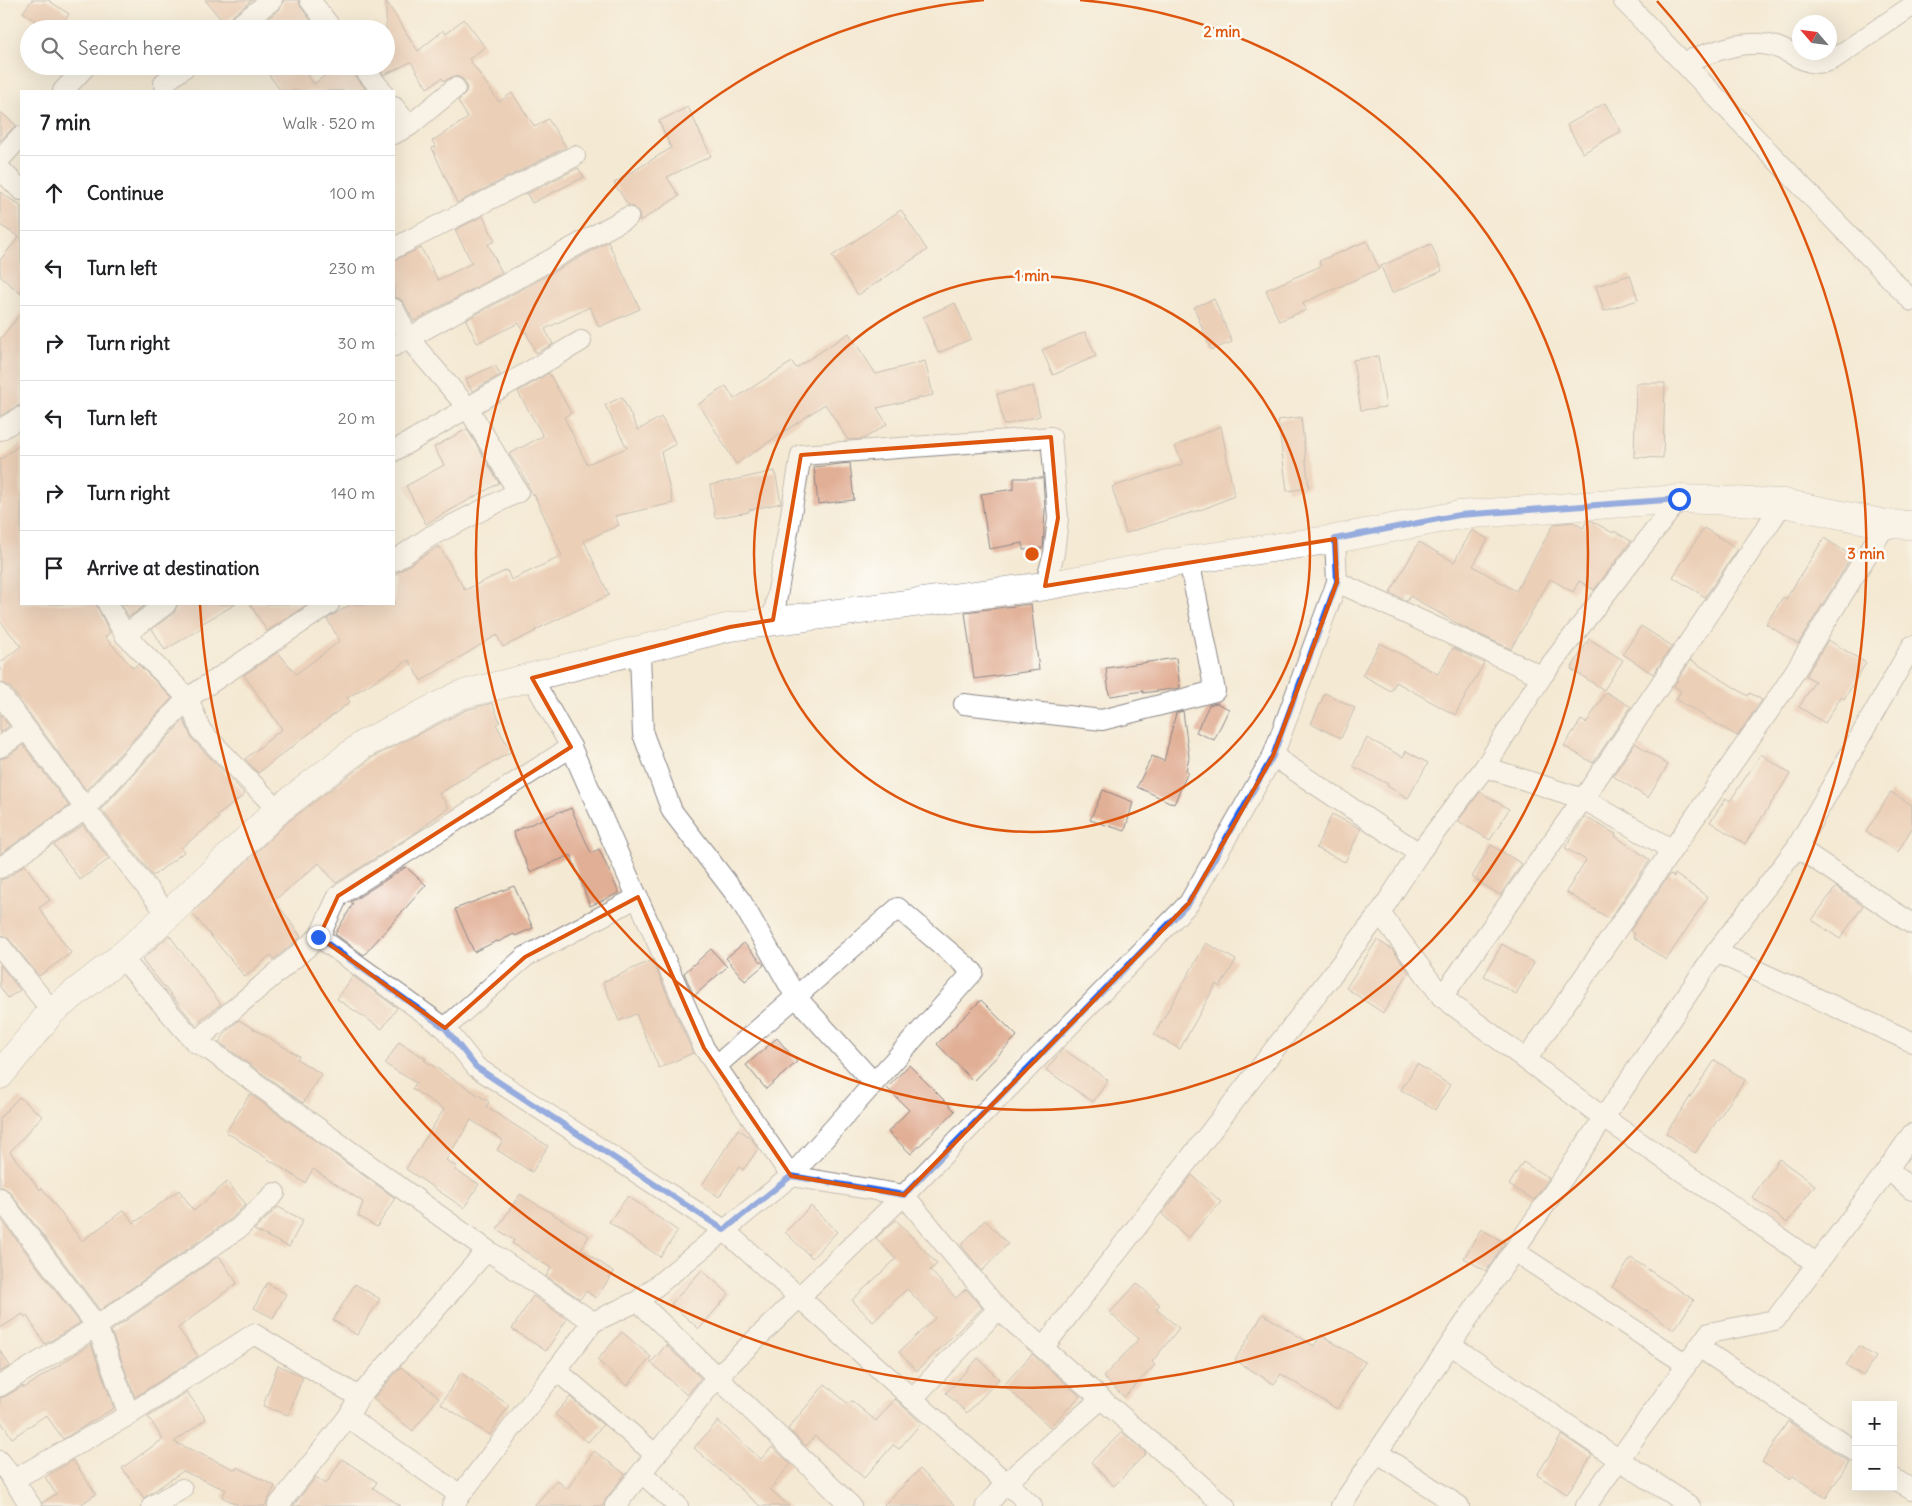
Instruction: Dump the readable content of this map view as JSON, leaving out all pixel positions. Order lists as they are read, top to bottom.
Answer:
{
  "north": "top left",
  "page": {
    "search": "Search here",
    "heading": ["7 min", "Walk · 520 m"],
    "list": [
      ["Continue", "100 m"],
      ["Turn left", "230 m"],
      ["Turn right", "30 m"],
      ["Turn left", "20 m"],
      ["Turn right", "140 m"],
      "Arrive at destination"
    ],
    "map_buttons": ["+", "−"]
  },
  "rings": ["2 min", "1 min", "3 min"]
}
